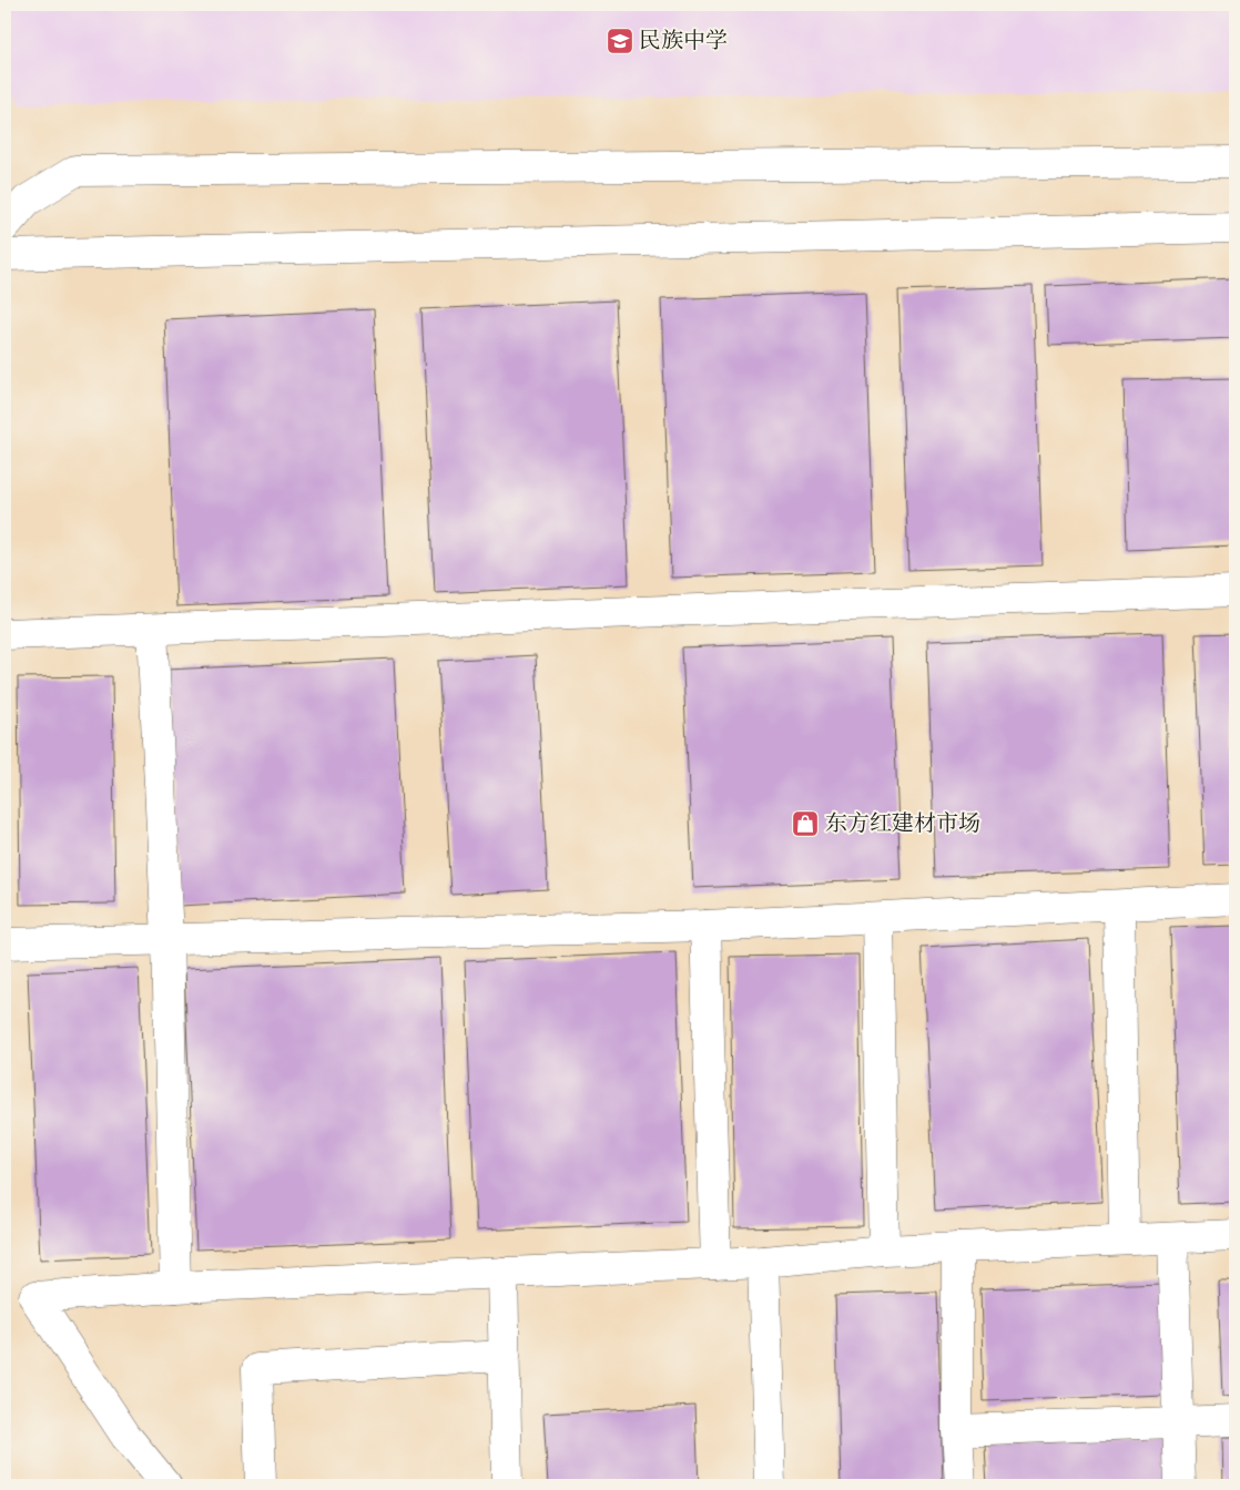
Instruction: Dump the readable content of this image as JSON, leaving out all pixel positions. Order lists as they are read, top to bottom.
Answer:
{
  "places": {
    "school or university": ["民族中学"],
    "shop": ["东方红建材市场"]
  }
}
